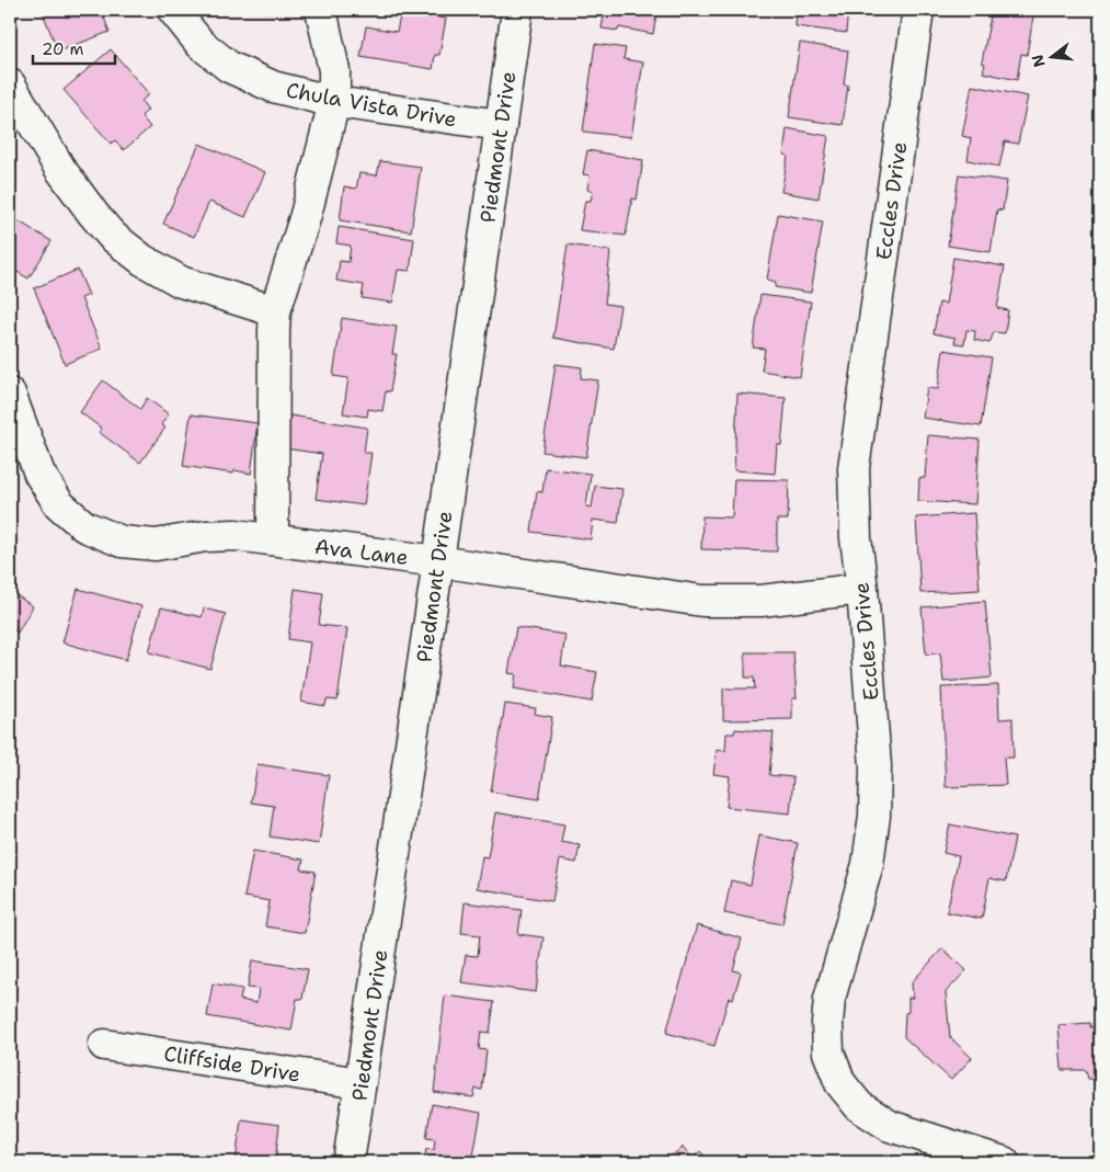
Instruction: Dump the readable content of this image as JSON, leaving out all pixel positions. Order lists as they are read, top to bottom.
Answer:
{
  "streets": {
    "street": [
      "Chula Vista Drive",
      "Piedmont Drive",
      "Eccles Drive",
      "Ava Lane",
      "Cliffside Drive"
    ]
  },
  "crossings": [
    ["Chula Vista Drive", "Piedmont Drive"],
    ["Piedmont Drive", "Ava Lane"],
    ["Piedmont Drive", "Cliffside Drive"],
    ["Eccles Drive", "Ava Lane"]
  ],
  "scale_bar": "20 m",
  "north": "left"
}
